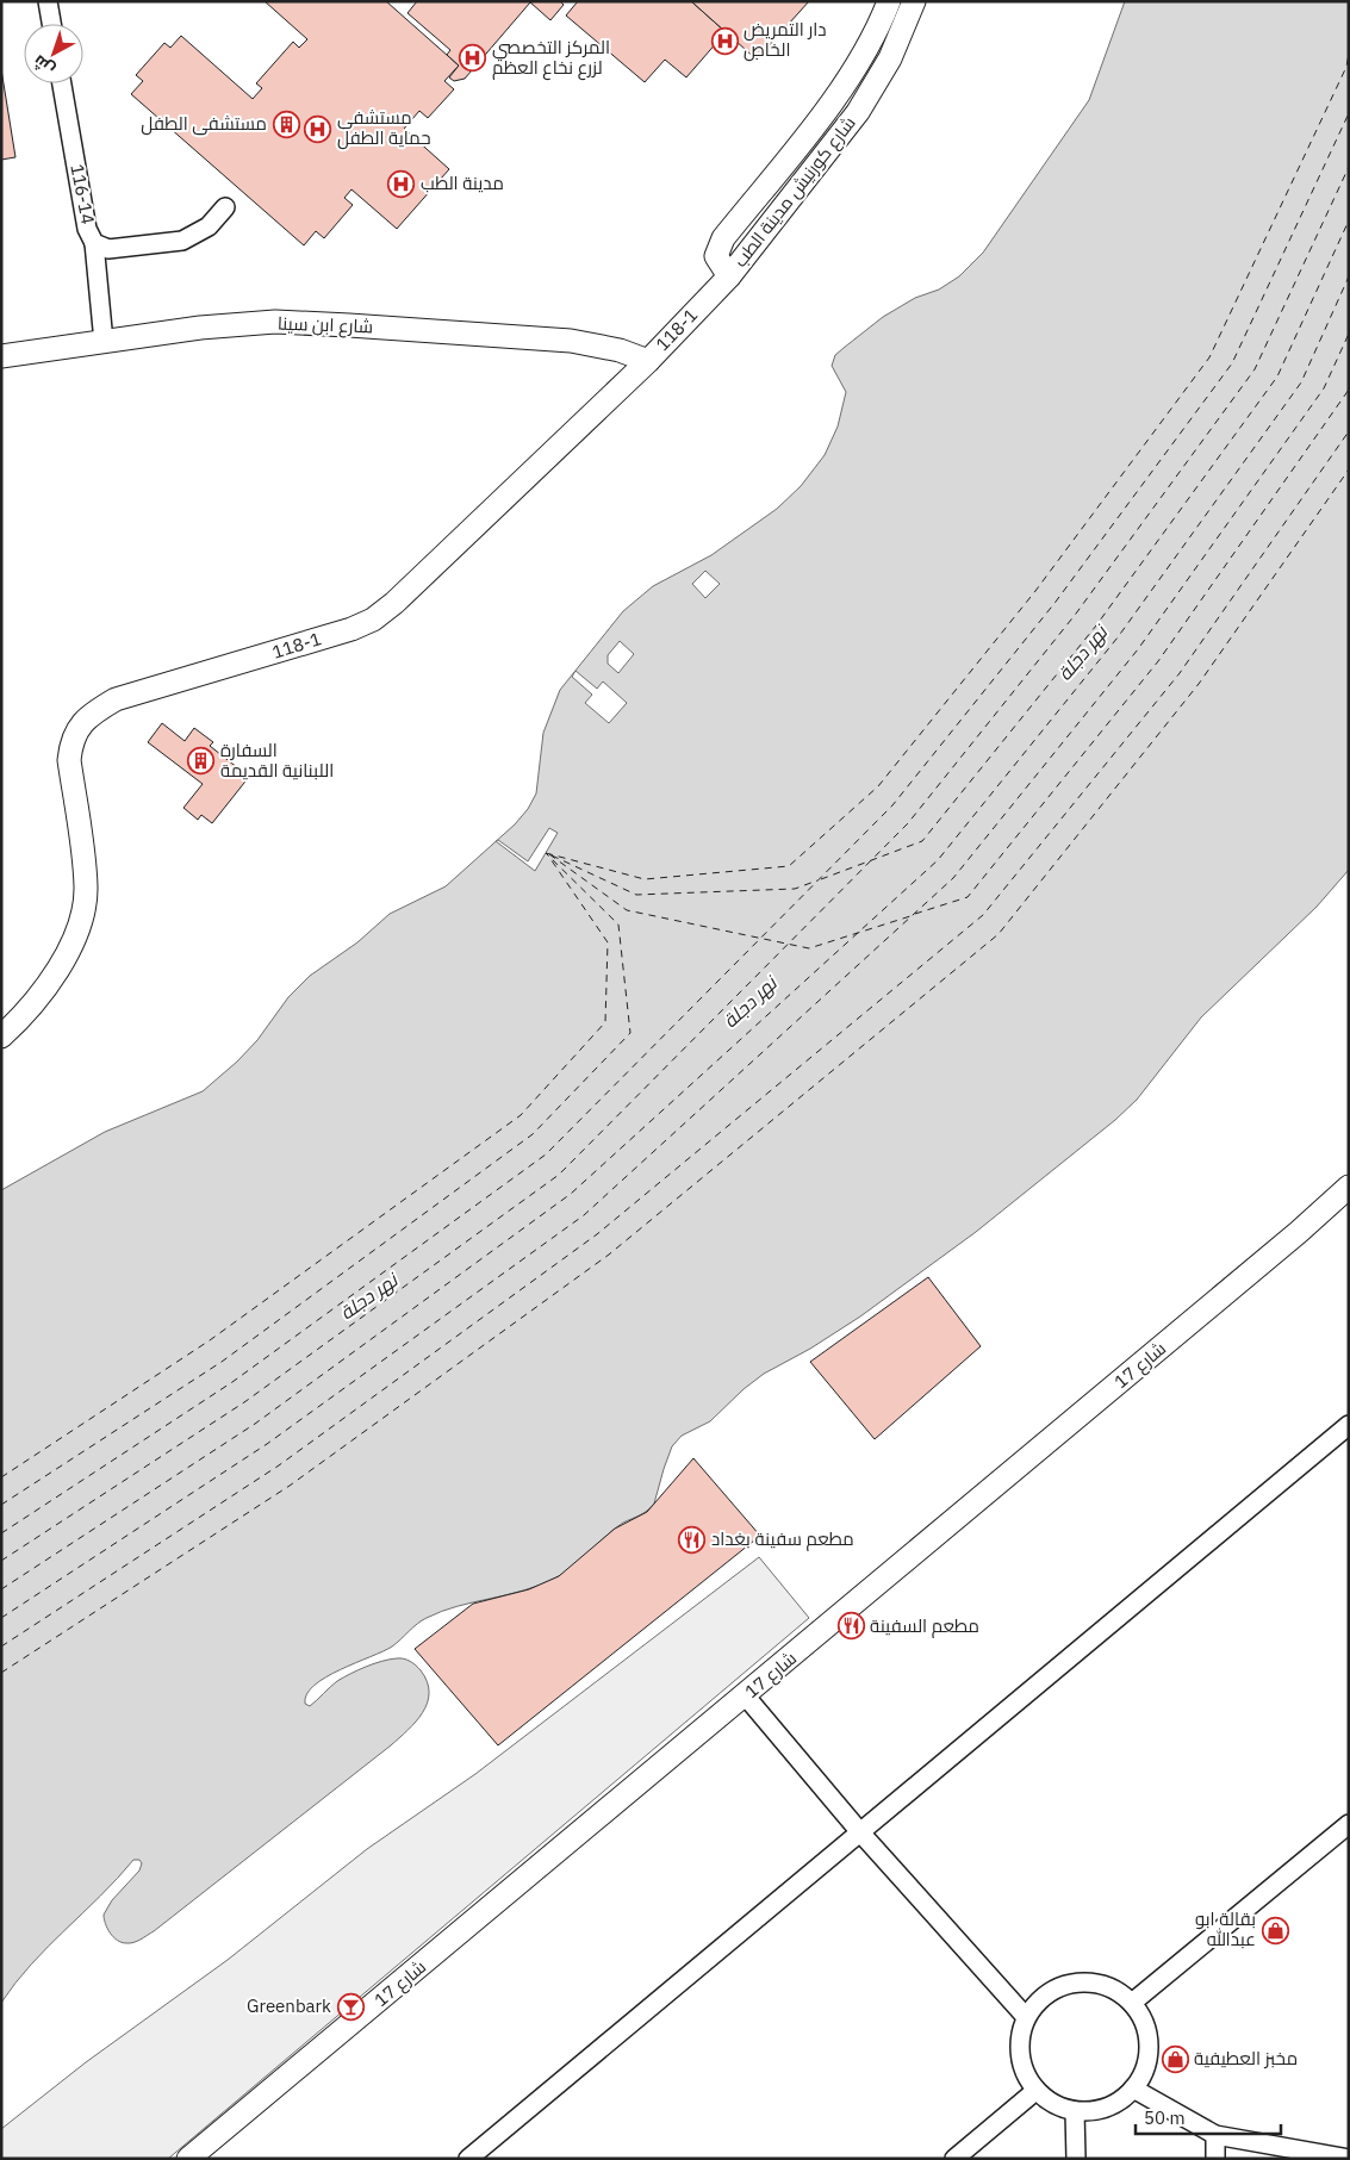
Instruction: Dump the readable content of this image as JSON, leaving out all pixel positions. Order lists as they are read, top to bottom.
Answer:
{
  "streets": {
    "street": [
      "شارع كورنيش مدينة الطب",
      "116-14",
      "شارع ابن سينا",
      "118-1",
      "شارع 17"
    ]
  },
  "crossings": [
    ["شارع كورنيش مدينة الطب", "118-1"],
    ["شارع ابن سينا", "118-1"]
  ],
  "water": ["نهر دجلة"],
  "places": {
    "hospital": [
      "دار التمريض الخاص",
      "المركز التخصصي لزرع نخاع العظم",
      "مستشفى حماية الطفل",
      "مدينة الطب"
    ],
    "building": ["مستشفى الطفل", "السفارة اللبنانية القديمة"],
    "restaurant": ["مطعم سفينة بغداد", "مطعم السفينة"],
    "shop": ["بقالة ابو عبدالله", "مخبز العطيفية"],
    "bar": ["Greenbark"]
  },
  "scale_bar": "50 m",
  "north": "bottom left"
}
